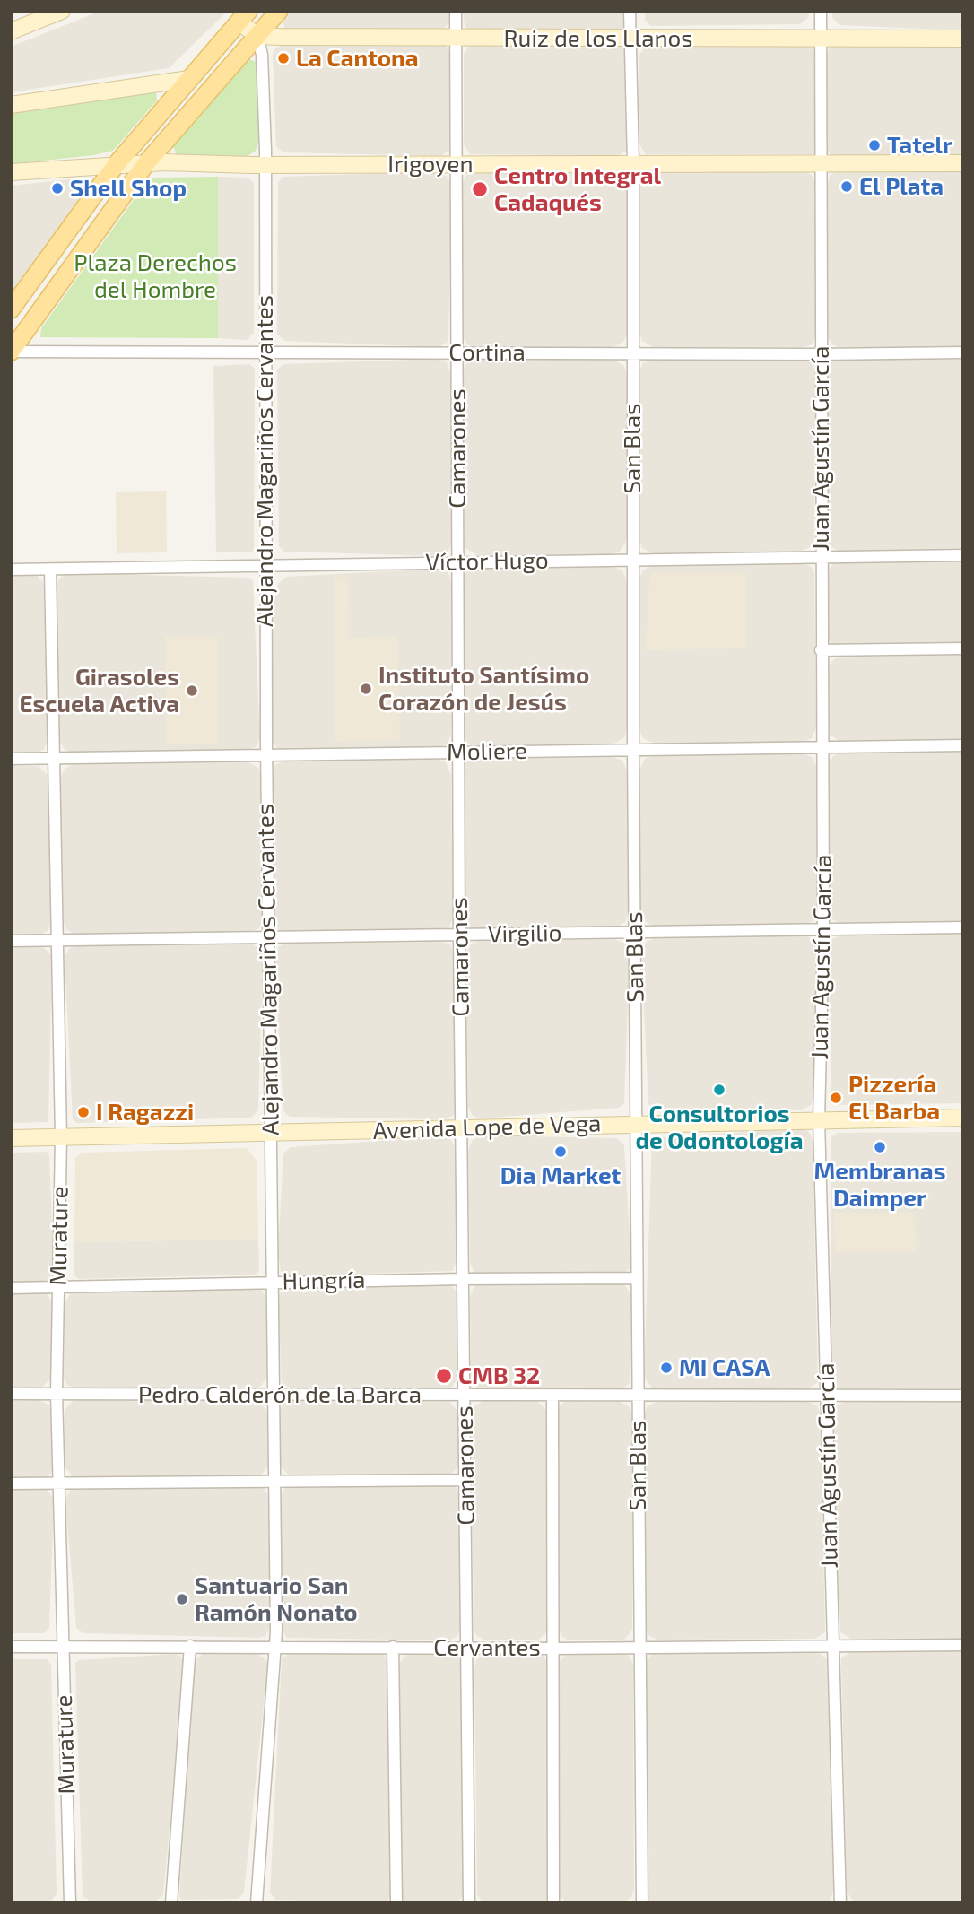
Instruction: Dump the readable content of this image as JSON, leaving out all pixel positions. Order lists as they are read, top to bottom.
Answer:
{
  "streets": {
    "street": [
      "Ruiz de los Llanos",
      "Irigoyen",
      "Cortina",
      "Camarones",
      "San Blas",
      "Juan Agustín García",
      "Alejandro Magariños Cervantes",
      "Víctor Hugo",
      "Moliere",
      "Virgilio",
      "Avenida Lope de Vega",
      "Murature",
      "Hungría",
      "Pedro Calderón de la Barca",
      "Cervantes"
    ]
  },
  "crossings": [
    ["Ruiz de los Llanos", "Camarones"],
    ["Ruiz de los Llanos", "San Blas"],
    ["Ruiz de los Llanos", "Juan Agustín García"],
    ["Ruiz de los Llanos", "Alejandro Magariños Cervantes"],
    ["Irigoyen", "Camarones"],
    ["Irigoyen", "San Blas"],
    ["Irigoyen", "Juan Agustín García"],
    ["Irigoyen", "Alejandro Magariños Cervantes"],
    ["Cortina", "Camarones"],
    ["Cortina", "San Blas"],
    ["Cortina", "Juan Agustín García"],
    ["Cortina", "Alejandro Magariños Cervantes"],
    ["Camarones", "Víctor Hugo"],
    ["Camarones", "Moliere"],
    ["Camarones", "Virgilio"],
    ["Camarones", "Avenida Lope de Vega"],
    ["Camarones", "Hungría"],
    ["Camarones", "Pedro Calderón de la Barca"],
    ["Camarones", "Cervantes"],
    ["San Blas", "Víctor Hugo"],
    ["San Blas", "Moliere"],
    ["San Blas", "Virgilio"],
    ["San Blas", "Avenida Lope de Vega"],
    ["San Blas", "Hungría"],
    ["San Blas", "Pedro Calderón de la Barca"],
    ["San Blas", "Cervantes"],
    ["Juan Agustín García", "Víctor Hugo"],
    ["Juan Agustín García", "Moliere"],
    ["Juan Agustín García", "Virgilio"],
    ["Juan Agustín García", "Avenida Lope de Vega"],
    ["Juan Agustín García", "Pedro Calderón de la Barca"],
    ["Juan Agustín García", "Cervantes"],
    ["Alejandro Magariños Cervantes", "Víctor Hugo"],
    ["Alejandro Magariños Cervantes", "Moliere"],
    ["Alejandro Magariños Cervantes", "Virgilio"],
    ["Alejandro Magariños Cervantes", "Avenida Lope de Vega"],
    ["Alejandro Magariños Cervantes", "Hungría"],
    ["Alejandro Magariños Cervantes", "Pedro Calderón de la Barca"],
    ["Alejandro Magariños Cervantes", "Cervantes"],
    ["Víctor Hugo", "Murature"],
    ["Moliere", "Murature"],
    ["Virgilio", "Murature"],
    ["Avenida Lope de Vega", "Murature"],
    ["Murature", "Hungría"],
    ["Murature", "Pedro Calderón de la Barca"],
    ["Murature", "Cervantes"]
  ],
  "parks": ["Plaza Derechos del Hombre"],
  "places": [
    "La Cantona",
    "Tatelr",
    "El Plata",
    "Shell Shop",
    "Centro Integral Cadaqués",
    "Instituto Santísimo Corazón de Jesús",
    "Girasoles Escuela Activa",
    "Consultorios de Odontología",
    "Pizzería El Barba",
    "I Ragazzi",
    "Membranas Daimper",
    "Dia Market",
    "MI CASA",
    "CMB 32",
    "Santuario San Ramón Nonato"
  ]
}
